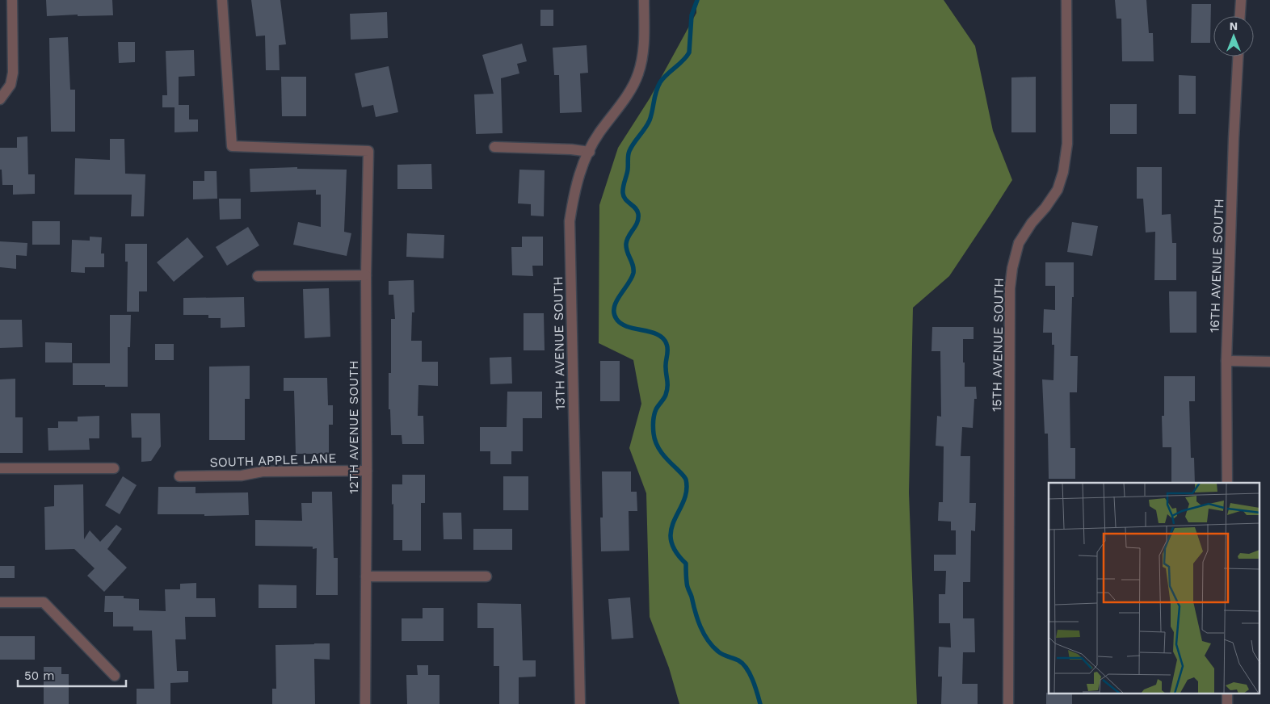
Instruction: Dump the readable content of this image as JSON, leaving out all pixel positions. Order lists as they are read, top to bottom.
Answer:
{
  "streets": {
    "street": [
      "16TH AVENUE SOUTH",
      "13TH AVENUE SOUTH",
      "15TH AVENUE SOUTH",
      "12TH AVENUE SOUTH",
      "SOUTH APPLE LANE"
    ]
  },
  "crossings": [
    ["12TH AVENUE SOUTH", "SOUTH APPLE LANE"]
  ],
  "scale_bar": "50 m",
  "north": "top"
}
